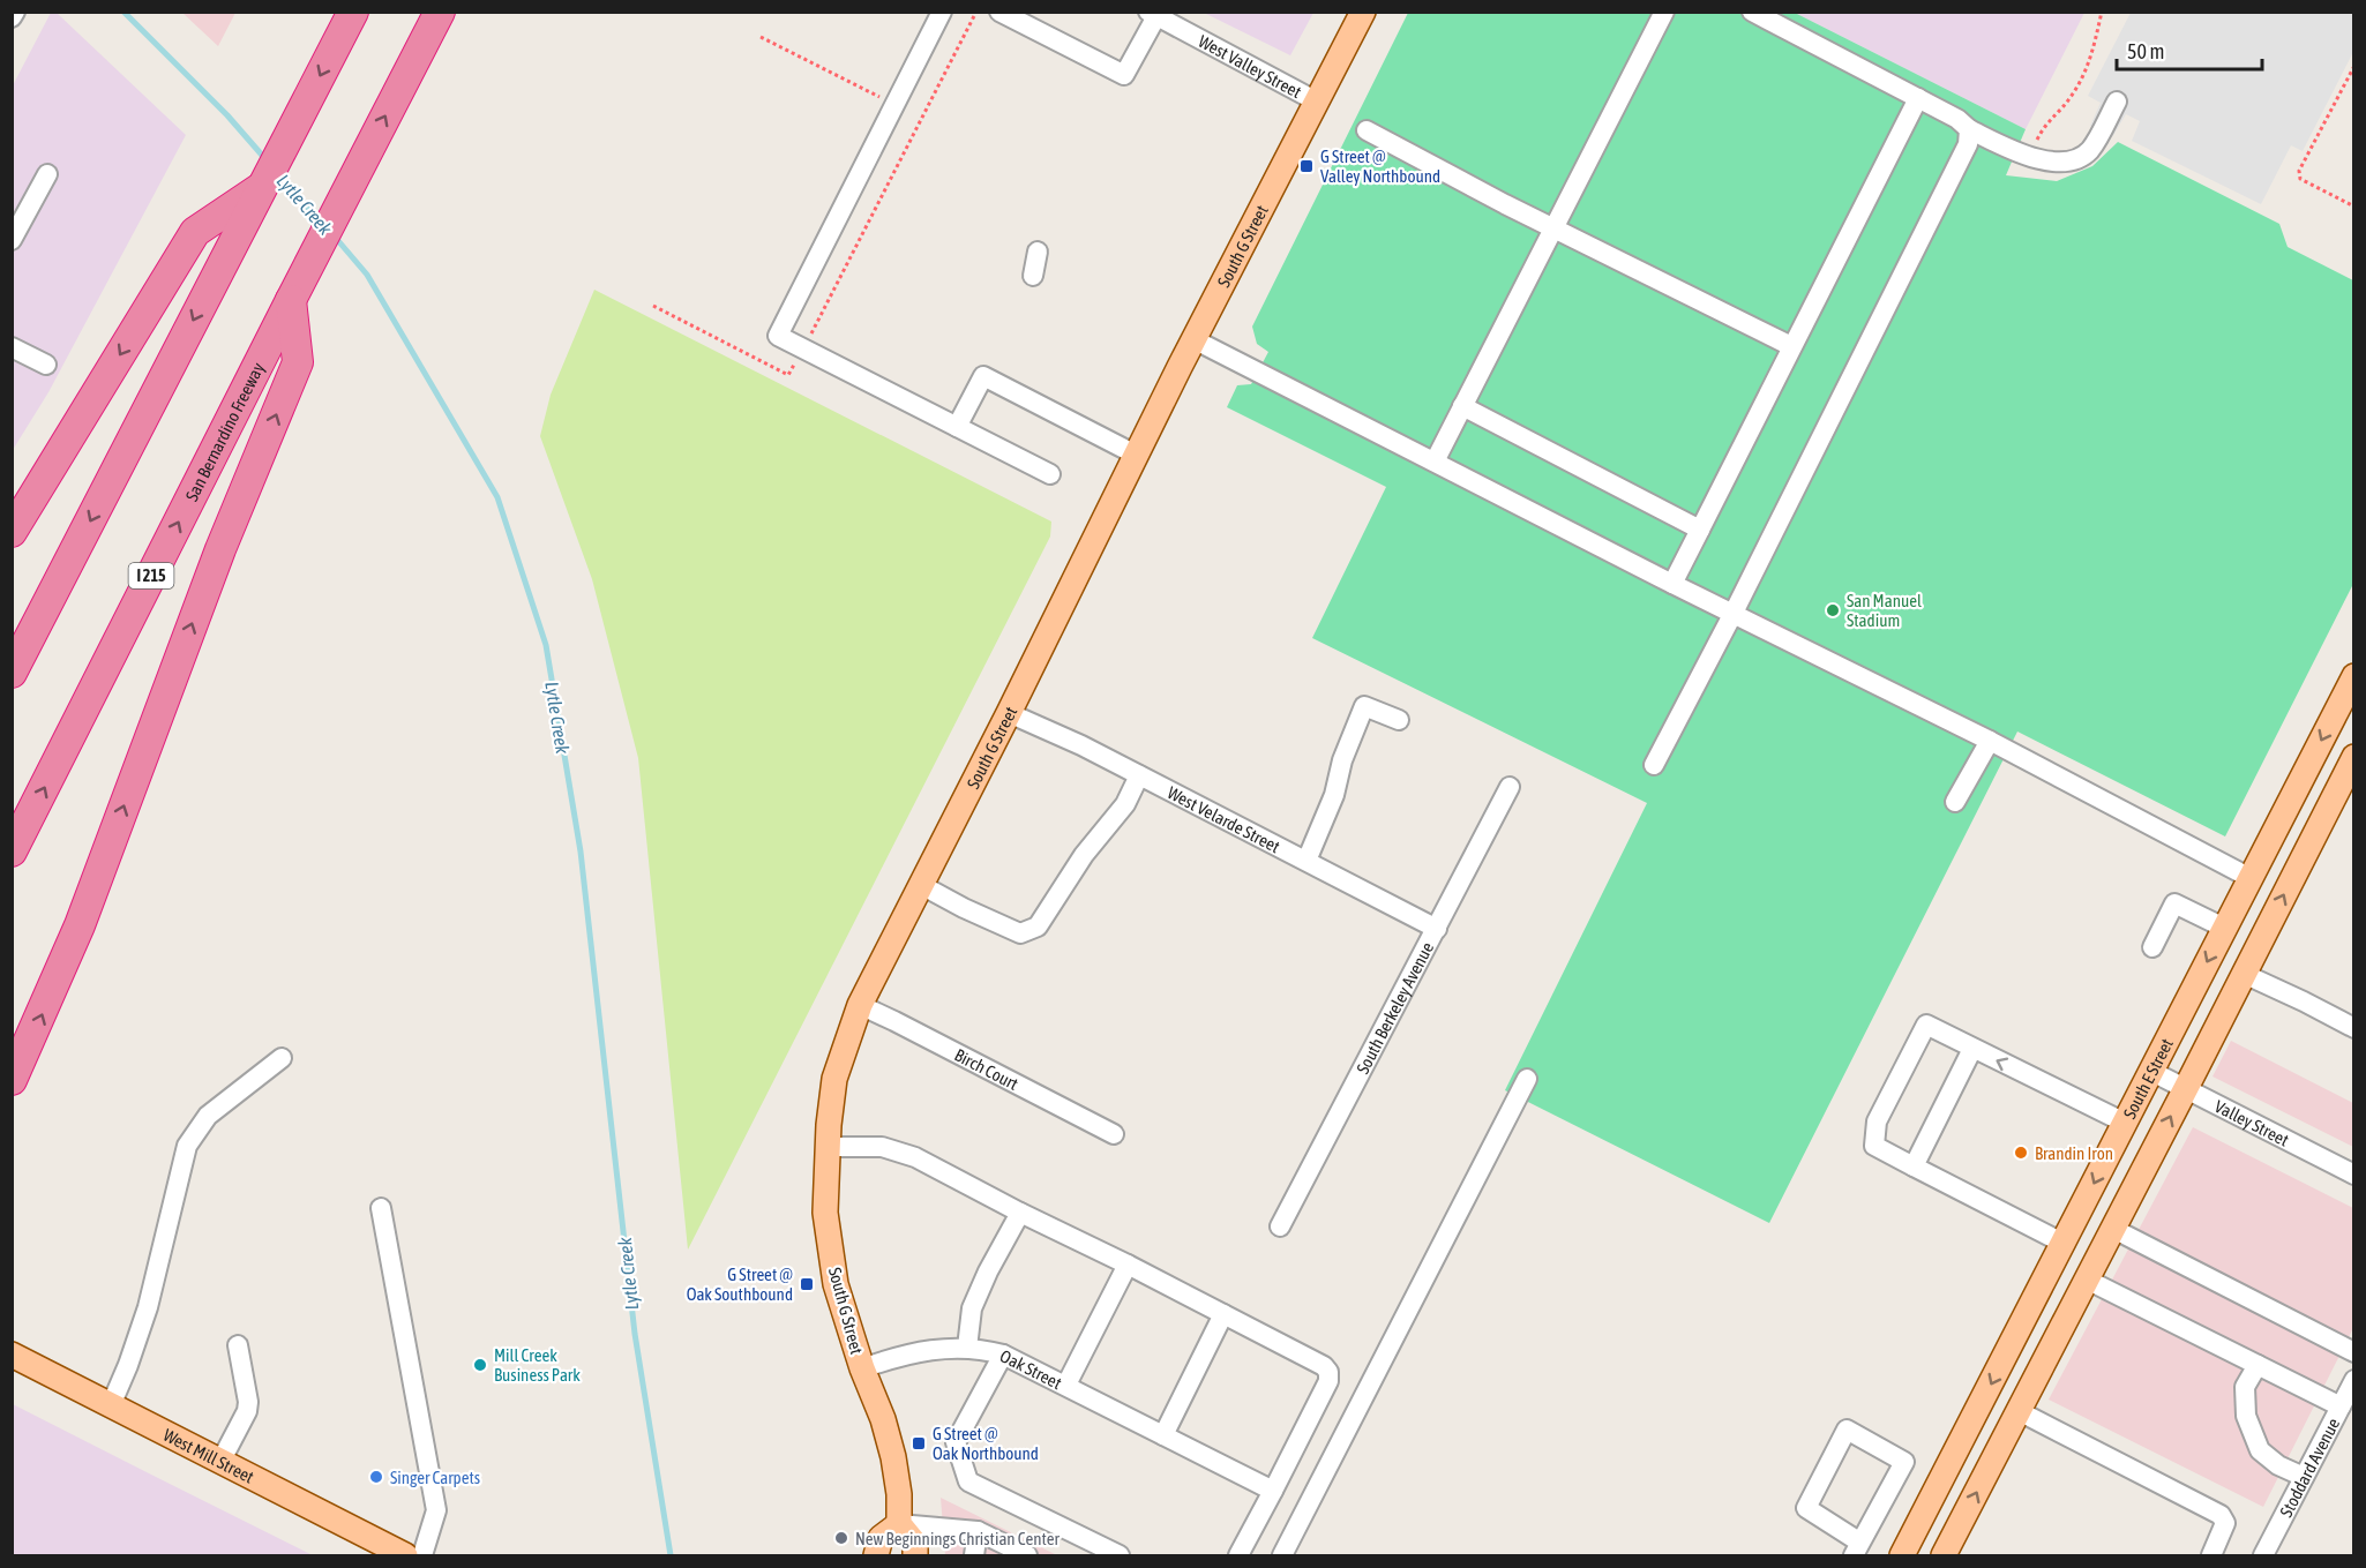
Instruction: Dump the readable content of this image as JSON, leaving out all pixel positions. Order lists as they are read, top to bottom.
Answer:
{
  "streets": {
    "highway": ["San Bernardino Freeway", "I 215"],
    "main road": ["South G Street", "South E Street", "West Mill Street"],
    "street": [
      "West Valley Street",
      "West Velarde Street",
      "South Berkeley Avenue",
      "Birch Court",
      "Valley Street",
      "Oak Street",
      "Stoddard Avenue"
    ]
  },
  "crossings": [
    ["West Valley Street", "South G Street"],
    ["South G Street", "West Velarde Street"],
    ["South G Street", "Birch Court"],
    ["South G Street", "Oak Street"],
    ["West Velarde Street", "South Berkeley Avenue"],
    ["South E Street", "Valley Street"]
  ],
  "water": ["Lytle Creek"],
  "places": {
    "transit": ["G Street @ Valley Northbound", "G Street @ Oak Southbound", "G Street @ Oak Northbound"],
    "other": [
      "San Manuel Stadium",
      "Brandin Iron",
      "Mill Creek Business Park",
      "Singer Carpets",
      "New Beginnings Christian Center"
    ]
  },
  "scale_bar": "50 m"
}
